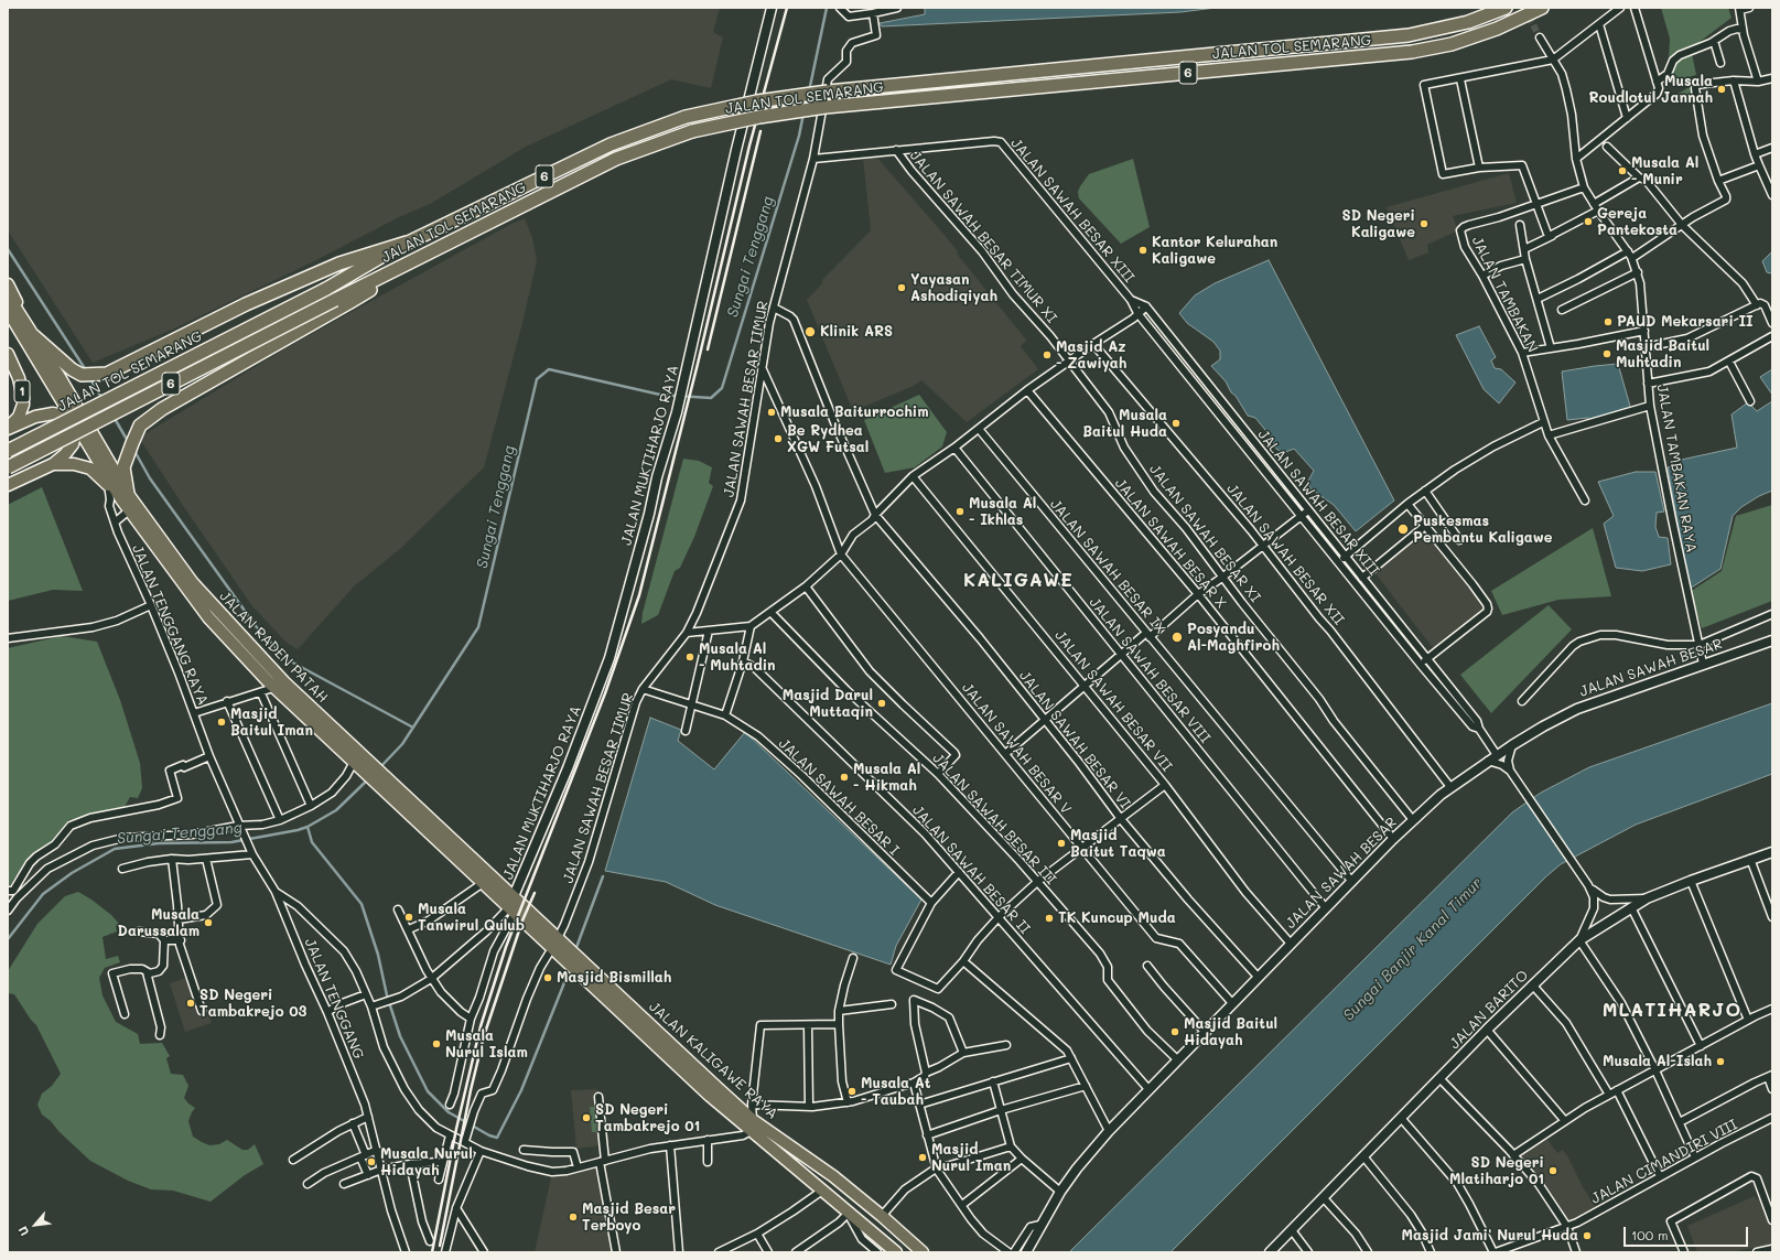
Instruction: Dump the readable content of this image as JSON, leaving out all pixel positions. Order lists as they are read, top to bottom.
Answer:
{
  "streets": {
    "highway": [
      "JALAN TOL SEMARANG",
      "6",
      "1",
      "JALAN RADEN PATAH",
      "JALAN KALIGAWE RAYA"
    ],
    "street": [
      "JALAN SAWAH BESAR XIII",
      "JALAN SAWAH BESAR TIMUR XI",
      "JALAN TAMBAKAN",
      "JALAN SAWAH BESAR TIMUR",
      "JALAN MUKTIHARJO RAYA",
      "JALAN TAMBAKAN RAYA",
      "JALAN SAWAH BESAR XI",
      "JALAN SAWAH BESAR X",
      "JALAN SAWAH BESAR XII",
      "JALAN SAWAH BESAR IX",
      "JALAN TENGGANG RAYA",
      "JALAN SAWAH BESAR",
      "JALAN SAWAH BESAR VIII",
      "JALAN SAWAH BESAR VII",
      "JALAN SAWAH BESAR VI",
      "JALAN SAWAH BESAR V",
      "JALAN SAWAH BESAR I",
      "JALAN SAWAH BESAR III",
      "JALAN SAWAH BESAR II",
      "JALAN TENGGANG",
      "JALAN BARITO",
      "JALAN CIMANDIRI VIII"
    ]
  },
  "crossings": [
    ["JALAN SAWAH BESAR XIII", "JALAN SAWAH BESAR TIMUR XI"],
    ["JALAN SAWAH BESAR XIII", "JALAN SAWAH BESAR"],
    ["JALAN SAWAH BESAR TIMUR XI", "JALAN SAWAH BESAR XI"],
    ["JALAN SAWAH BESAR TIMUR", "JALAN SAWAH BESAR VI"],
    ["JALAN SAWAH BESAR TIMUR", "JALAN SAWAH BESAR V"],
    ["JALAN SAWAH BESAR TIMUR", "JALAN SAWAH BESAR I"],
    ["JALAN SAWAH BESAR TIMUR", "JALAN KALIGAWE RAYA"],
    ["JALAN MUKTIHARJO RAYA", "JALAN RADEN PATAH"],
    ["JALAN MUKTIHARJO RAYA", "JALAN KALIGAWE RAYA"],
    ["JALAN TAMBAKAN RAYA", "JALAN SAWAH BESAR"],
    ["JALAN SAWAH BESAR XI", "JALAN SAWAH BESAR"],
    ["JALAN SAWAH BESAR X", "JALAN SAWAH BESAR"],
    ["JALAN SAWAH BESAR XII", "JALAN SAWAH BESAR"],
    ["JALAN SAWAH BESAR IX", "JALAN SAWAH BESAR"],
    ["JALAN RADEN PATAH", "JALAN KALIGAWE RAYA"],
    ["JALAN SAWAH BESAR", "JALAN SAWAH BESAR VIII"],
    ["JALAN SAWAH BESAR", "JALAN SAWAH BESAR VII"],
    ["JALAN SAWAH BESAR", "JALAN SAWAH BESAR VI"],
    ["JALAN SAWAH BESAR", "JALAN SAWAH BESAR V"],
    ["JALAN SAWAH BESAR", "JALAN SAWAH BESAR III"],
    ["JALAN SAWAH BESAR", "JALAN SAWAH BESAR II"]
  ],
  "districts": ["KALIGAWE", "MLATIHARJO"],
  "water": ["Sungai Tenggang", "Sungai Banjir Kanal Timur"],
  "places": [
    "Musala Roudlotul Jannah",
    "Musala Al - Munir",
    "Gereja Pantekosta",
    "SD Negeri Kaligawe",
    "Kantor Kelurahan Kaligawe",
    "Yayasan Ashodiqiyah",
    "PAUD Mekarsari II",
    "Klinik ARS",
    "Masjid Baitul Muhtadin",
    "Masjid Az - Zawiyah",
    "Musala Baiturrochim",
    "Musala Baitul Huda",
    "Be Rydhea XGW Futsal",
    "Musala Al - Ikhlas",
    "Puskesmas Pembantu Kaligawe",
    "Posyandu Al-Maghfiroh",
    "Musala Al - Muhtadin",
    "Masjid Darul Muttaqin",
    "Masjid Baitul Iman",
    "Musala Al - Hikmah",
    "Masjid Baitut Taqwa",
    "Musala Tanwirul Qulub",
    "TK Kuncup Muda",
    "Musala Darussalam",
    "Masjid Bismillah",
    "SD Negeri Tambakrejo 03",
    "Masjid Baitul Hidayah",
    "Musala Nurul Islam",
    "Musala Al-Islah",
    "Musala At - Taubah",
    "SD Negeri Tambakrejo 01",
    "Masjid Nurul Iman",
    "Musala Nurul Hidayah",
    "SD Negeri Mlatiharjo 01",
    "Masjid Besar Terboyo",
    "Masjid Jami' Nurul Huda"
  ],
  "scale_bar": "100 m",
  "north": "bottom left"
}
